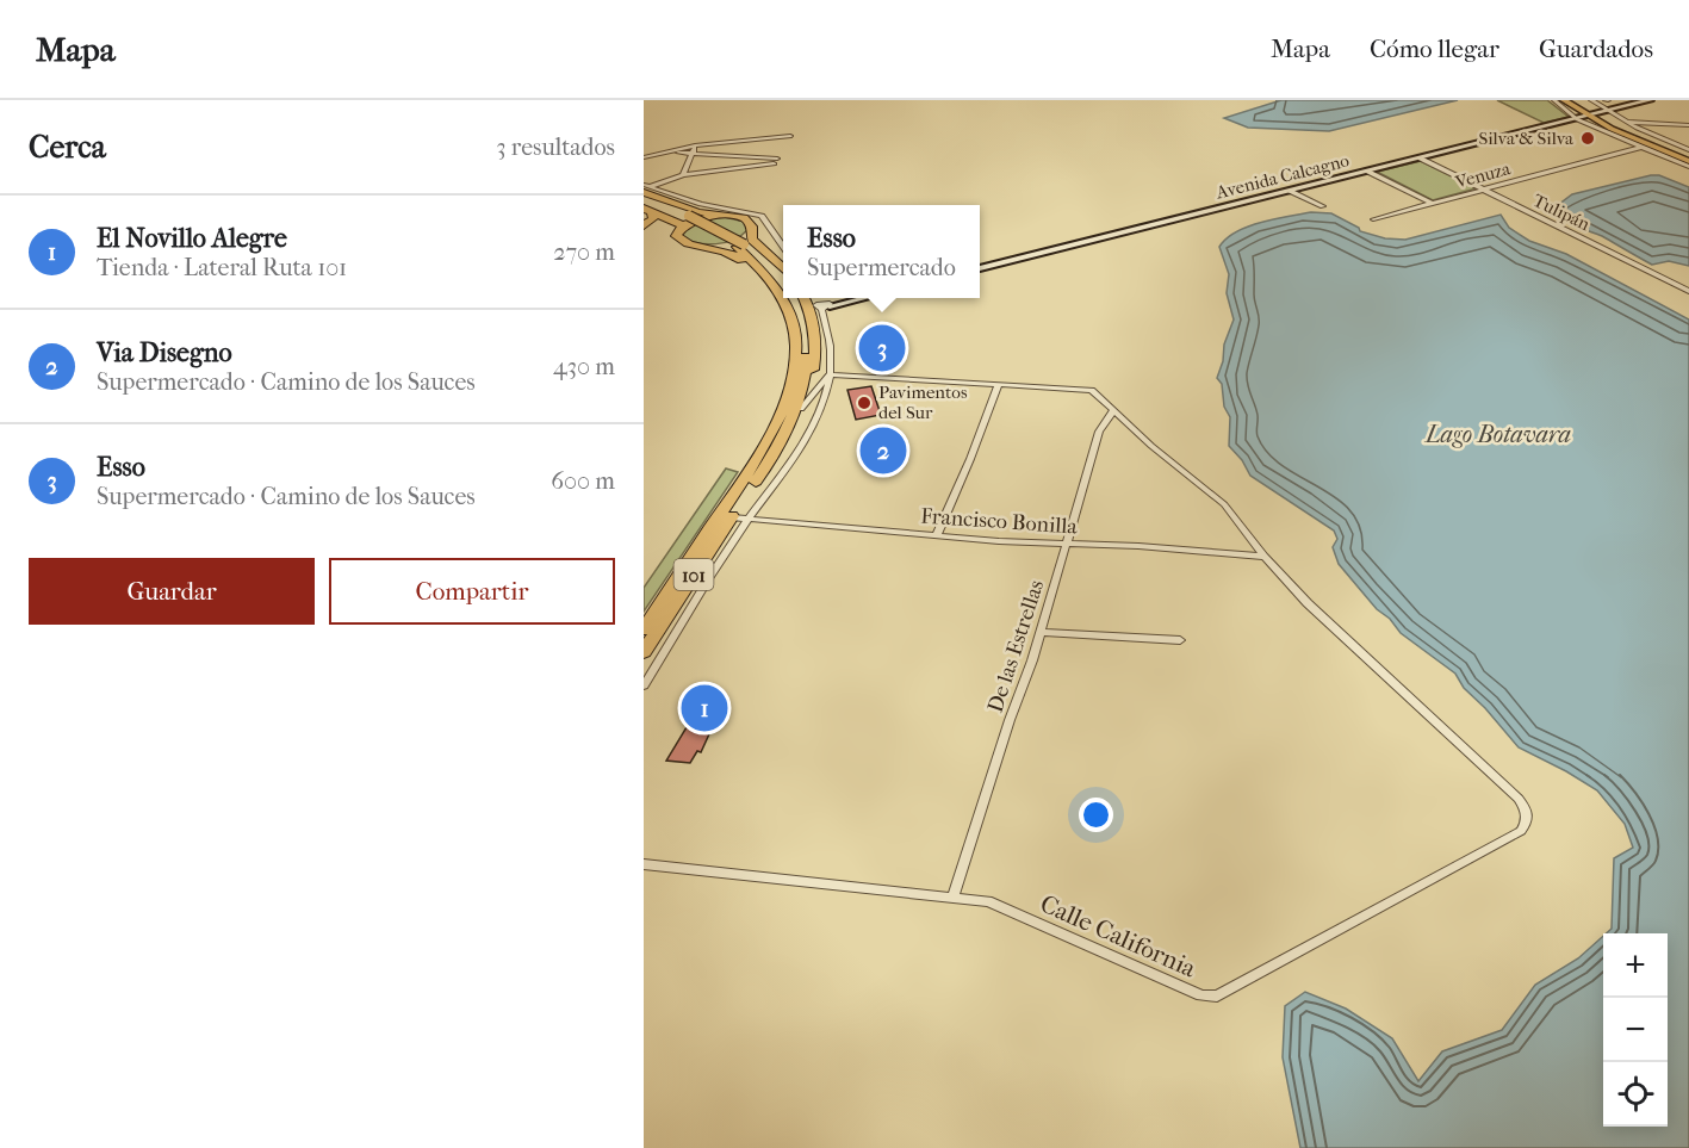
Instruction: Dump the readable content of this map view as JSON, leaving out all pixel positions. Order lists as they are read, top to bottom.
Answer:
{
  "streets": {
    "highway": ["101"],
    "street": [
      "Venuza",
      "Avenida Calcagno",
      "Tulipán",
      "Francisco Bonilla",
      "De las Estrellas",
      "Calle California"
    ]
  },
  "crossings": [
    ["Venuza", "Tulipán"],
    ["Avenida Calcagno", "Tulipán"],
    ["Francisco Bonilla", "101"],
    ["Francisco Bonilla", "De las Estrellas"],
    ["Francisco Bonilla", "Calle California"],
    ["De las Estrellas", "Calle California"]
  ],
  "water": ["Lago Botavara"],
  "places": ["Silva & Silva", "Pavimentos del Sur"],
  "page": {
    "header": "Mapa",
    "nav": ["Mapa", "Cómo llegar", "Guardados"],
    "heading": ["Cerca", "3 resultados"],
    "list": [
      {
        "mark": "1",
        "name": "El Novillo Alegre",
        "note": "Tienda · Lateral Ruta 101",
        "value": "270 m"
      },
      {
        "mark": "2",
        "name": "Via Disegno",
        "note": "Supermercado · Camino de los Sauces",
        "value": "430 m"
      },
      {
        "mark": "3",
        "name": "Esso",
        "note": "Supermercado · Camino de los Sauces",
        "value": "600 m"
      }
    ],
    "popup": ["Esso", "Supermercado"],
    "pins": ["3", "2", "1"],
    "buttons": ["Guardar", "Compartir"],
    "map_buttons": ["+", "−"]
  }
}
